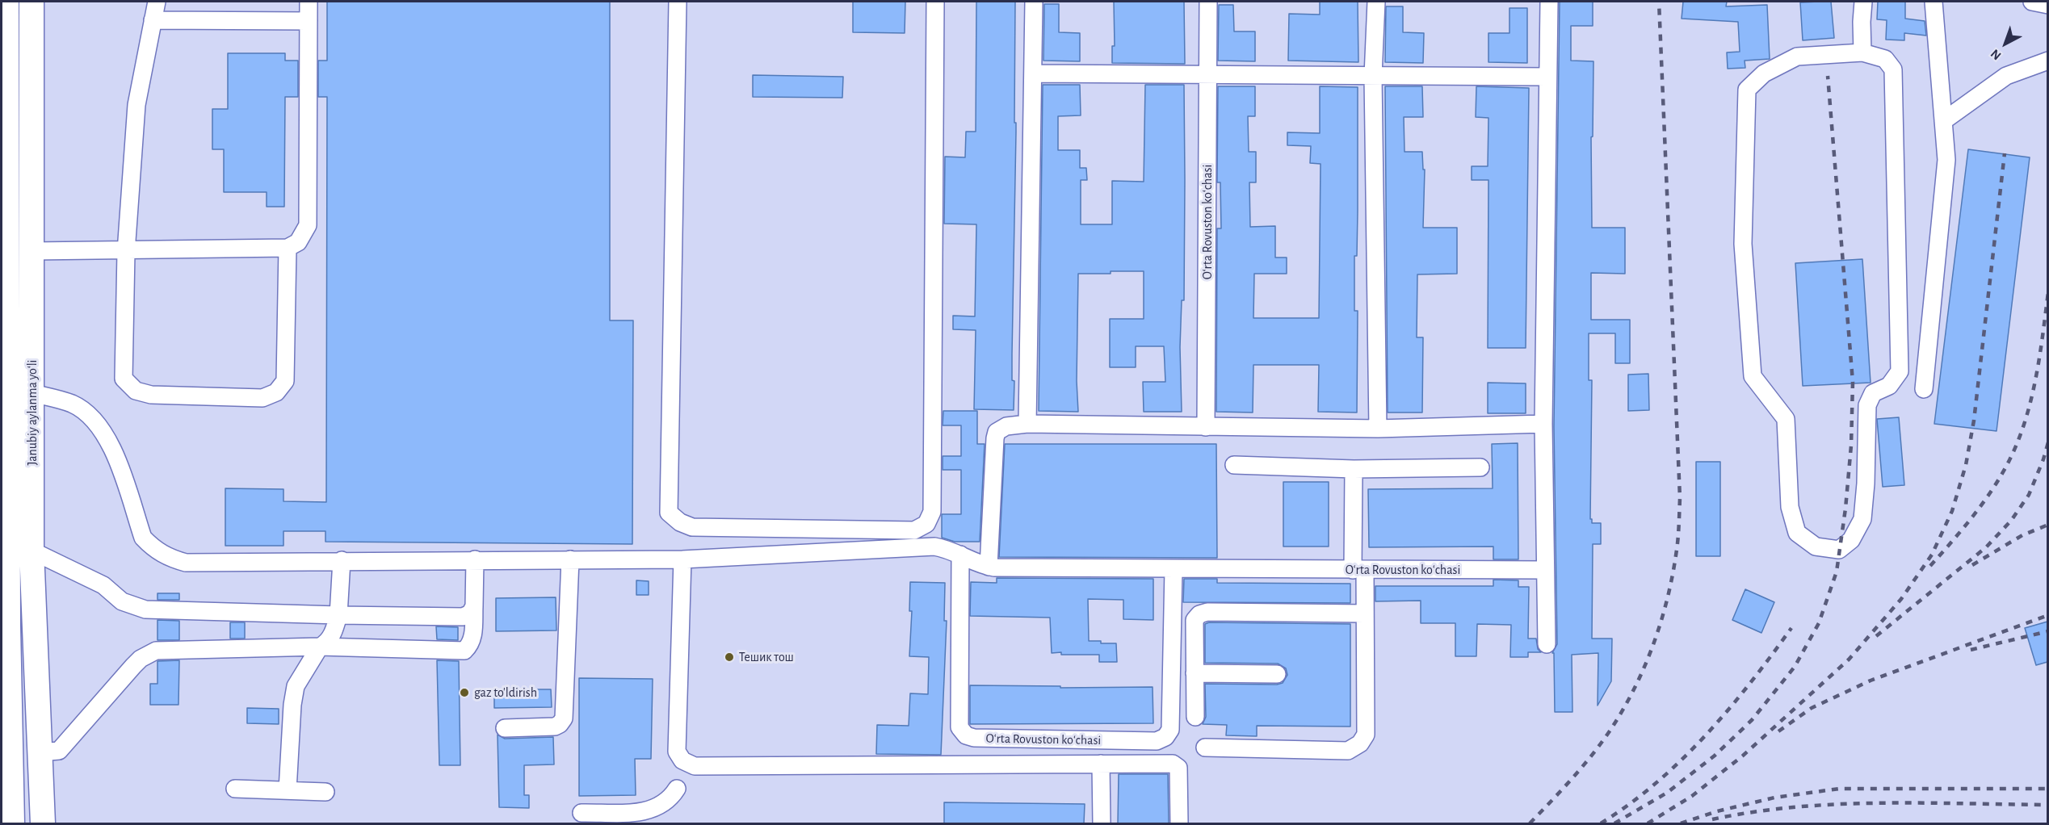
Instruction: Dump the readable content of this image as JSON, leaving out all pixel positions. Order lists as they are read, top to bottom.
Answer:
{
  "streets": {
    "highway": ["Janubiy aylanma yoʻli"],
    "street": ["Oʻrta Rovuston koʻchasi"]
  },
  "places": ["Тешик тош", "gaz to'ldirish"],
  "north": "bottom left"
}
